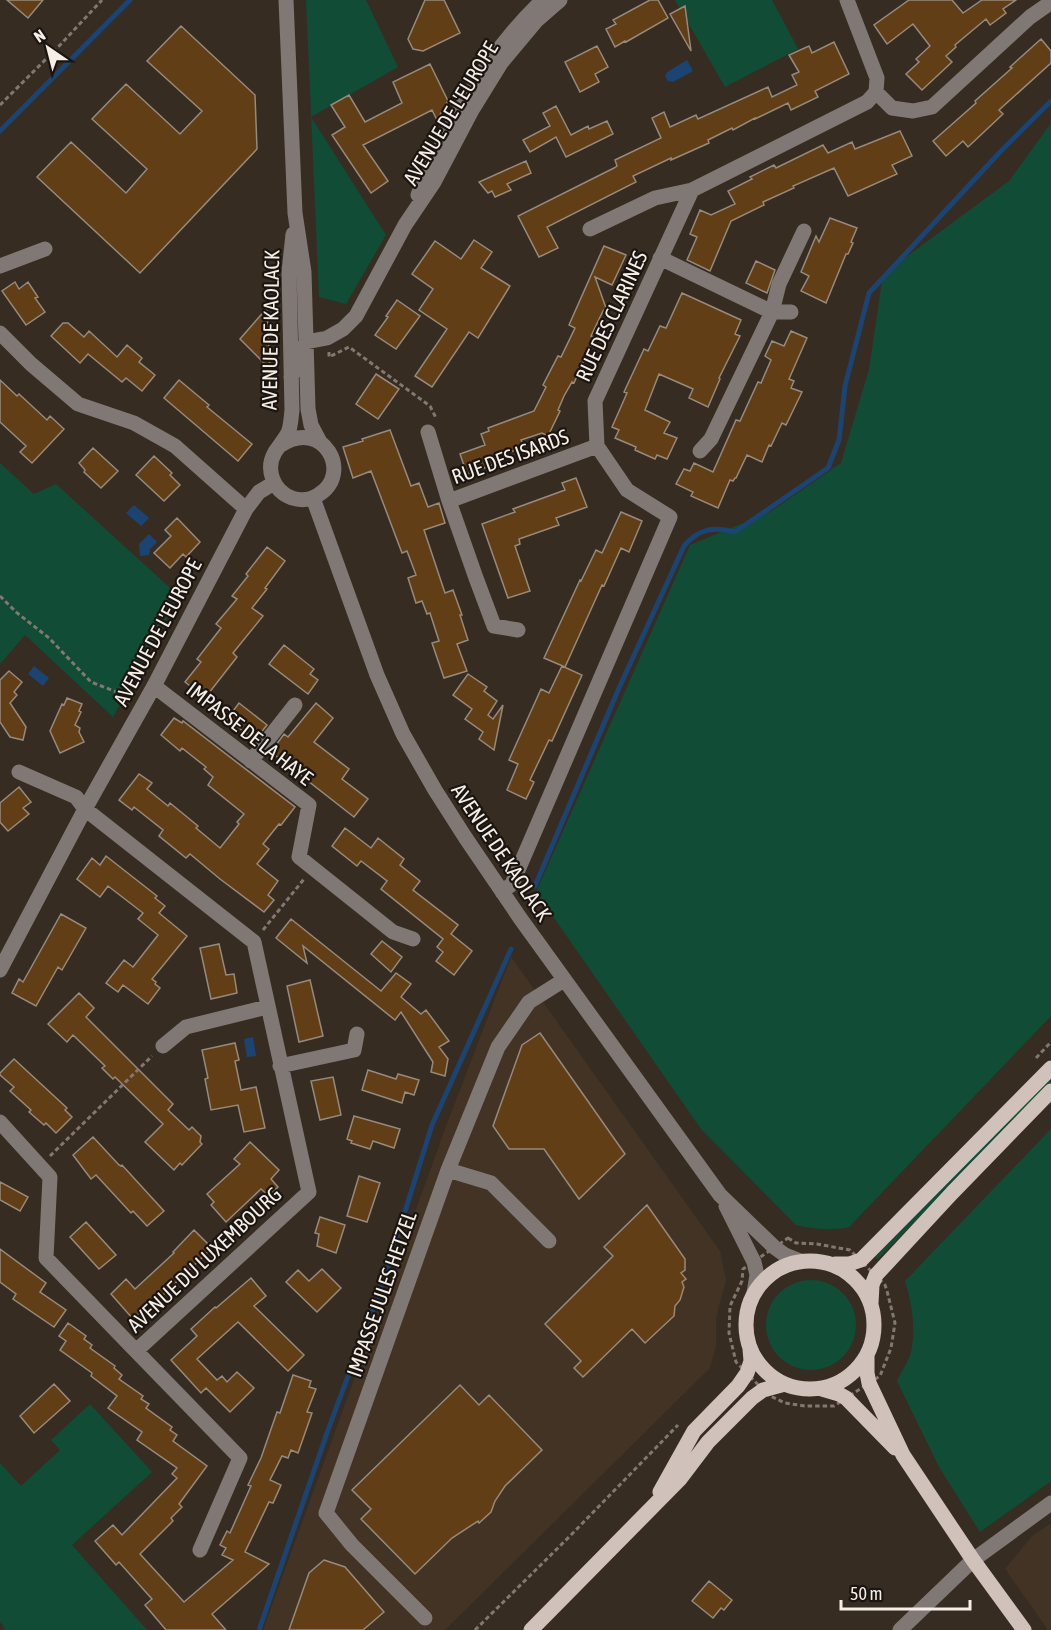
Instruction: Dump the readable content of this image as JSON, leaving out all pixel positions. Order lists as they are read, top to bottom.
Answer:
{
  "streets": {
    "street": [
      "AVENUE DE L'EUROPE",
      "RUE DES CLARINES",
      "AVENUE DE KAOLACK",
      "RUE DES ISARDS",
      "IMPASSE DE LA HAYE",
      "AVENUE DU LUXEMBOURG",
      "IMPASSE JULES HETZEL"
    ]
  },
  "crossings": [
    ["AVENUE DE L'EUROPE", "AVENUE DE KAOLACK"],
    ["AVENUE DE L'EUROPE", "IMPASSE DE LA HAYE"],
    ["RUE DES CLARINES", "RUE DES ISARDS"],
    ["AVENUE DE KAOLACK", "IMPASSE JULES HETZEL"]
  ],
  "scale_bar": "50 m",
  "north": "top left"
}
